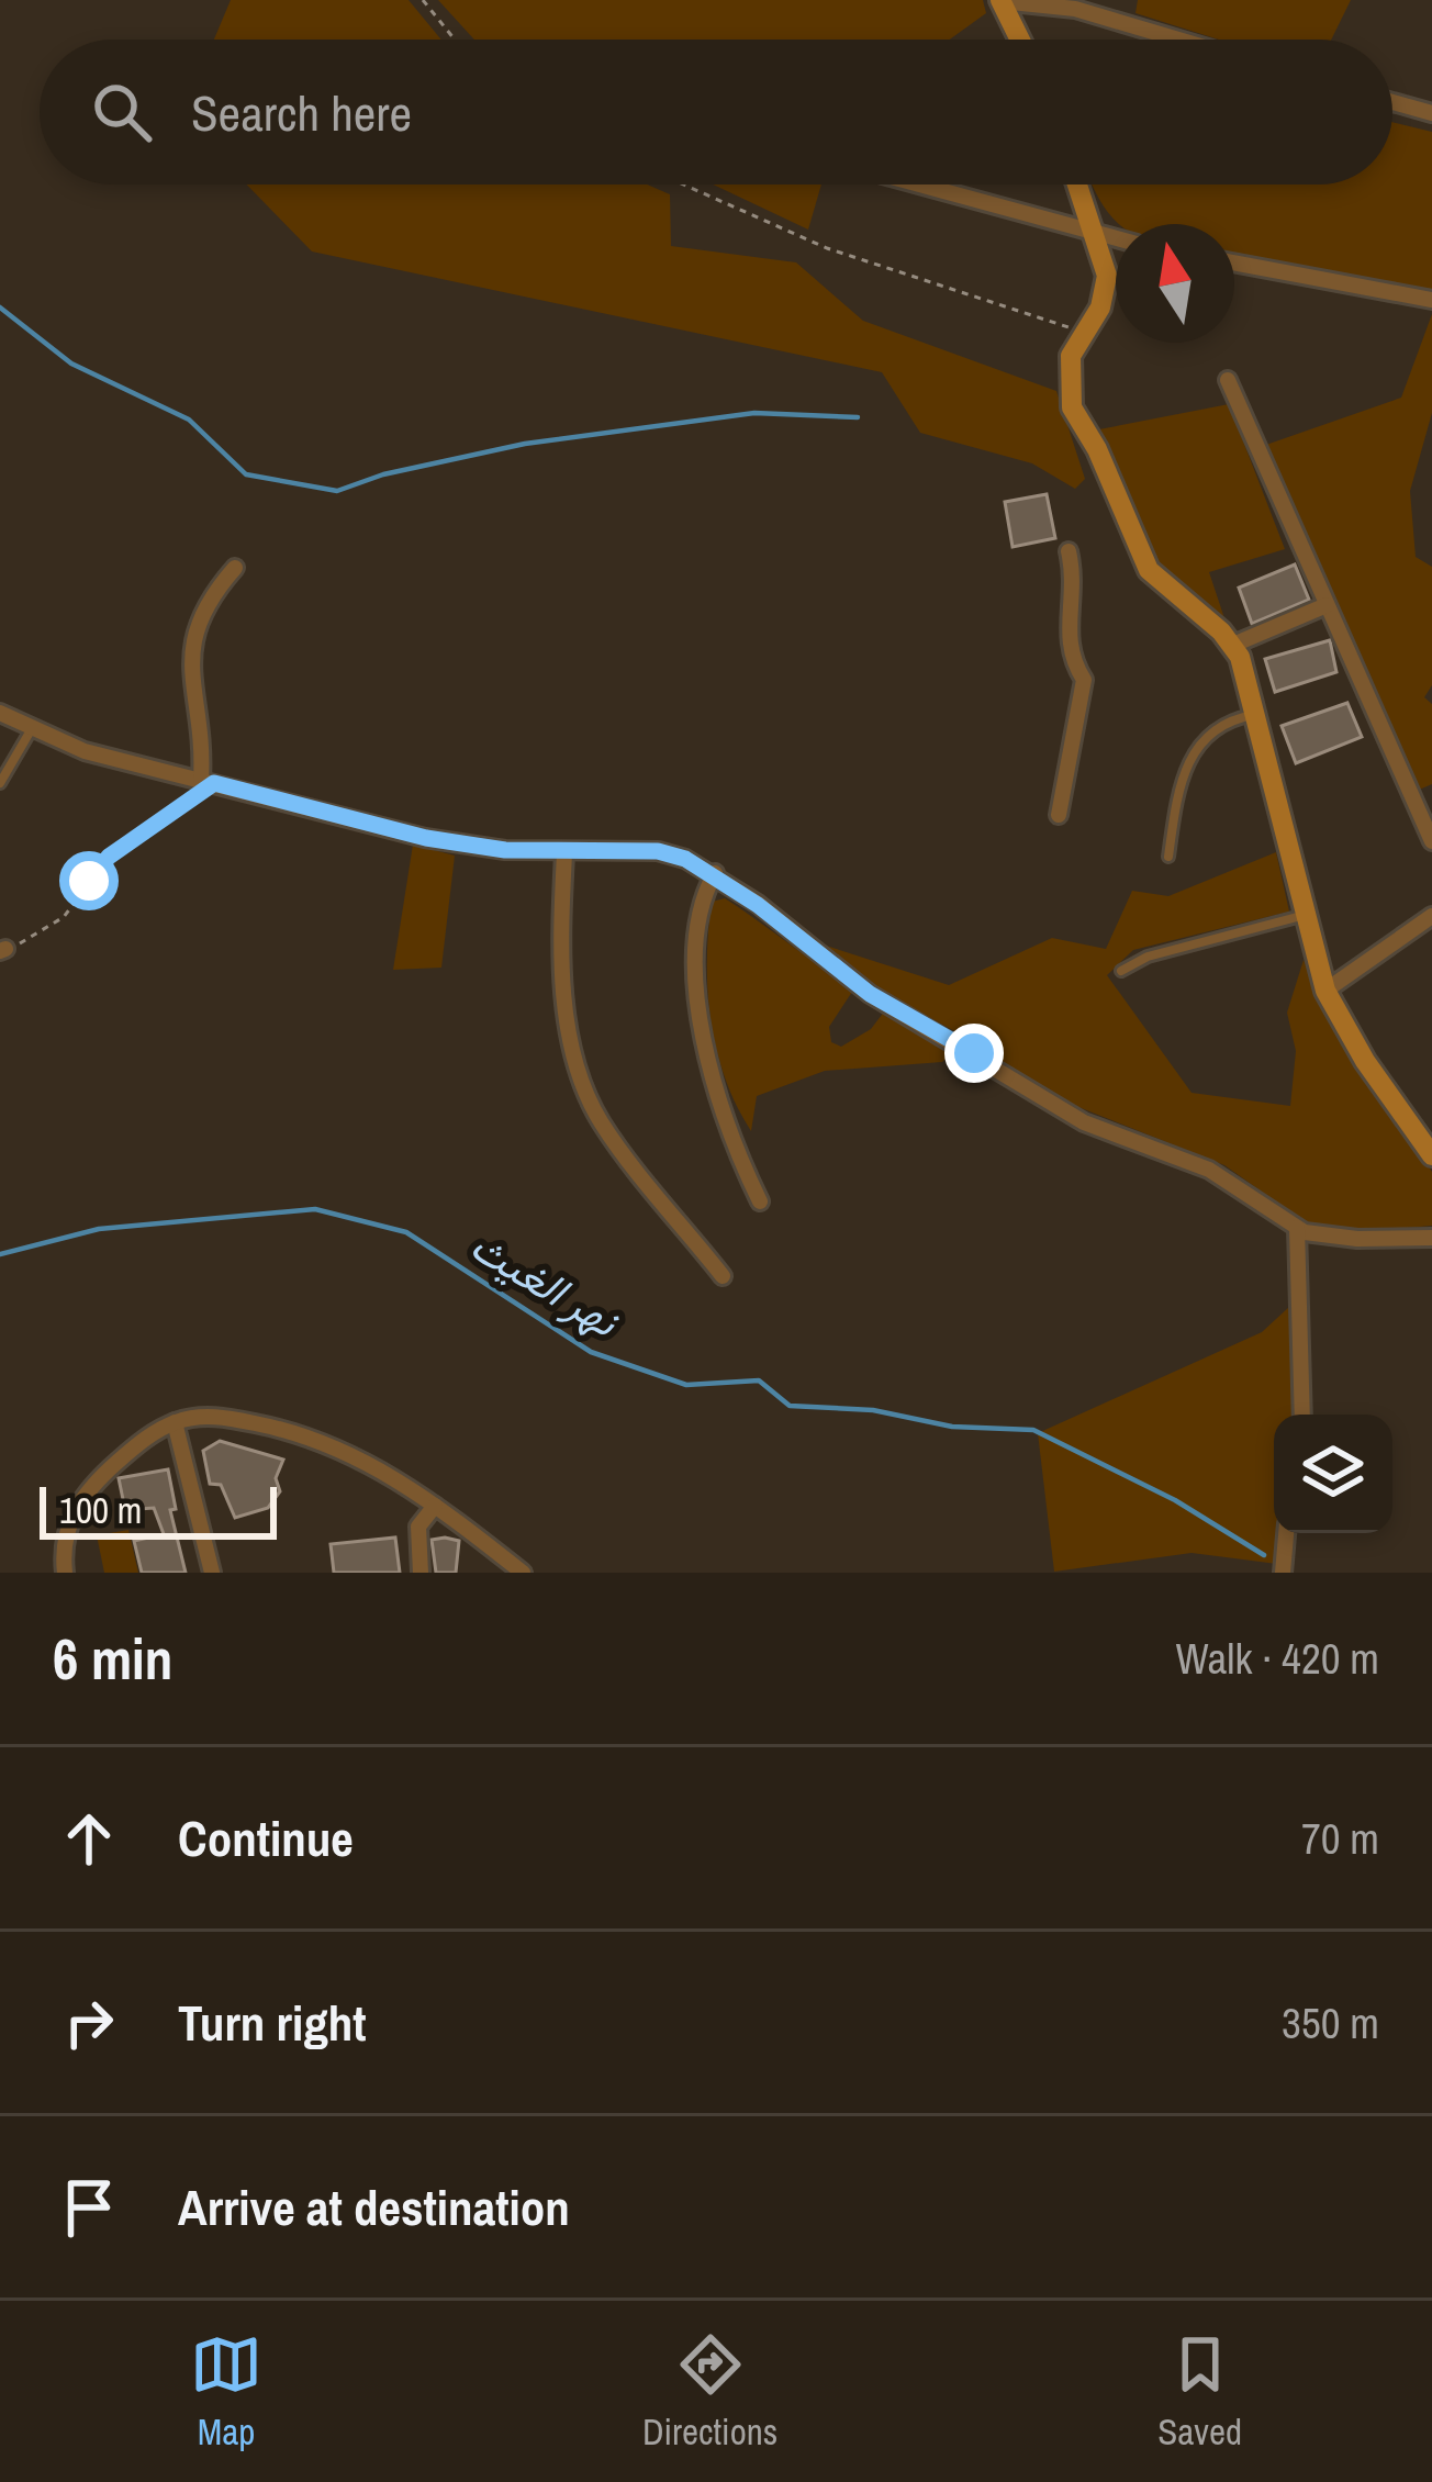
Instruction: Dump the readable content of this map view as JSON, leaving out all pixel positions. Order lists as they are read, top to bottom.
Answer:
{
  "water": ["نهر الغيث"],
  "scale_bar": "100 m",
  "north": "top",
  "page": {
    "search": "Search here",
    "scale": "100 m",
    "heading": ["6 min", "Walk · 420 m"],
    "list": [
      ["Continue", "70 m"],
      ["Turn right", "350 m"],
      "Arrive at destination"
    ],
    "nav": ["Map", "Directions", "Saved"]
  }
}
